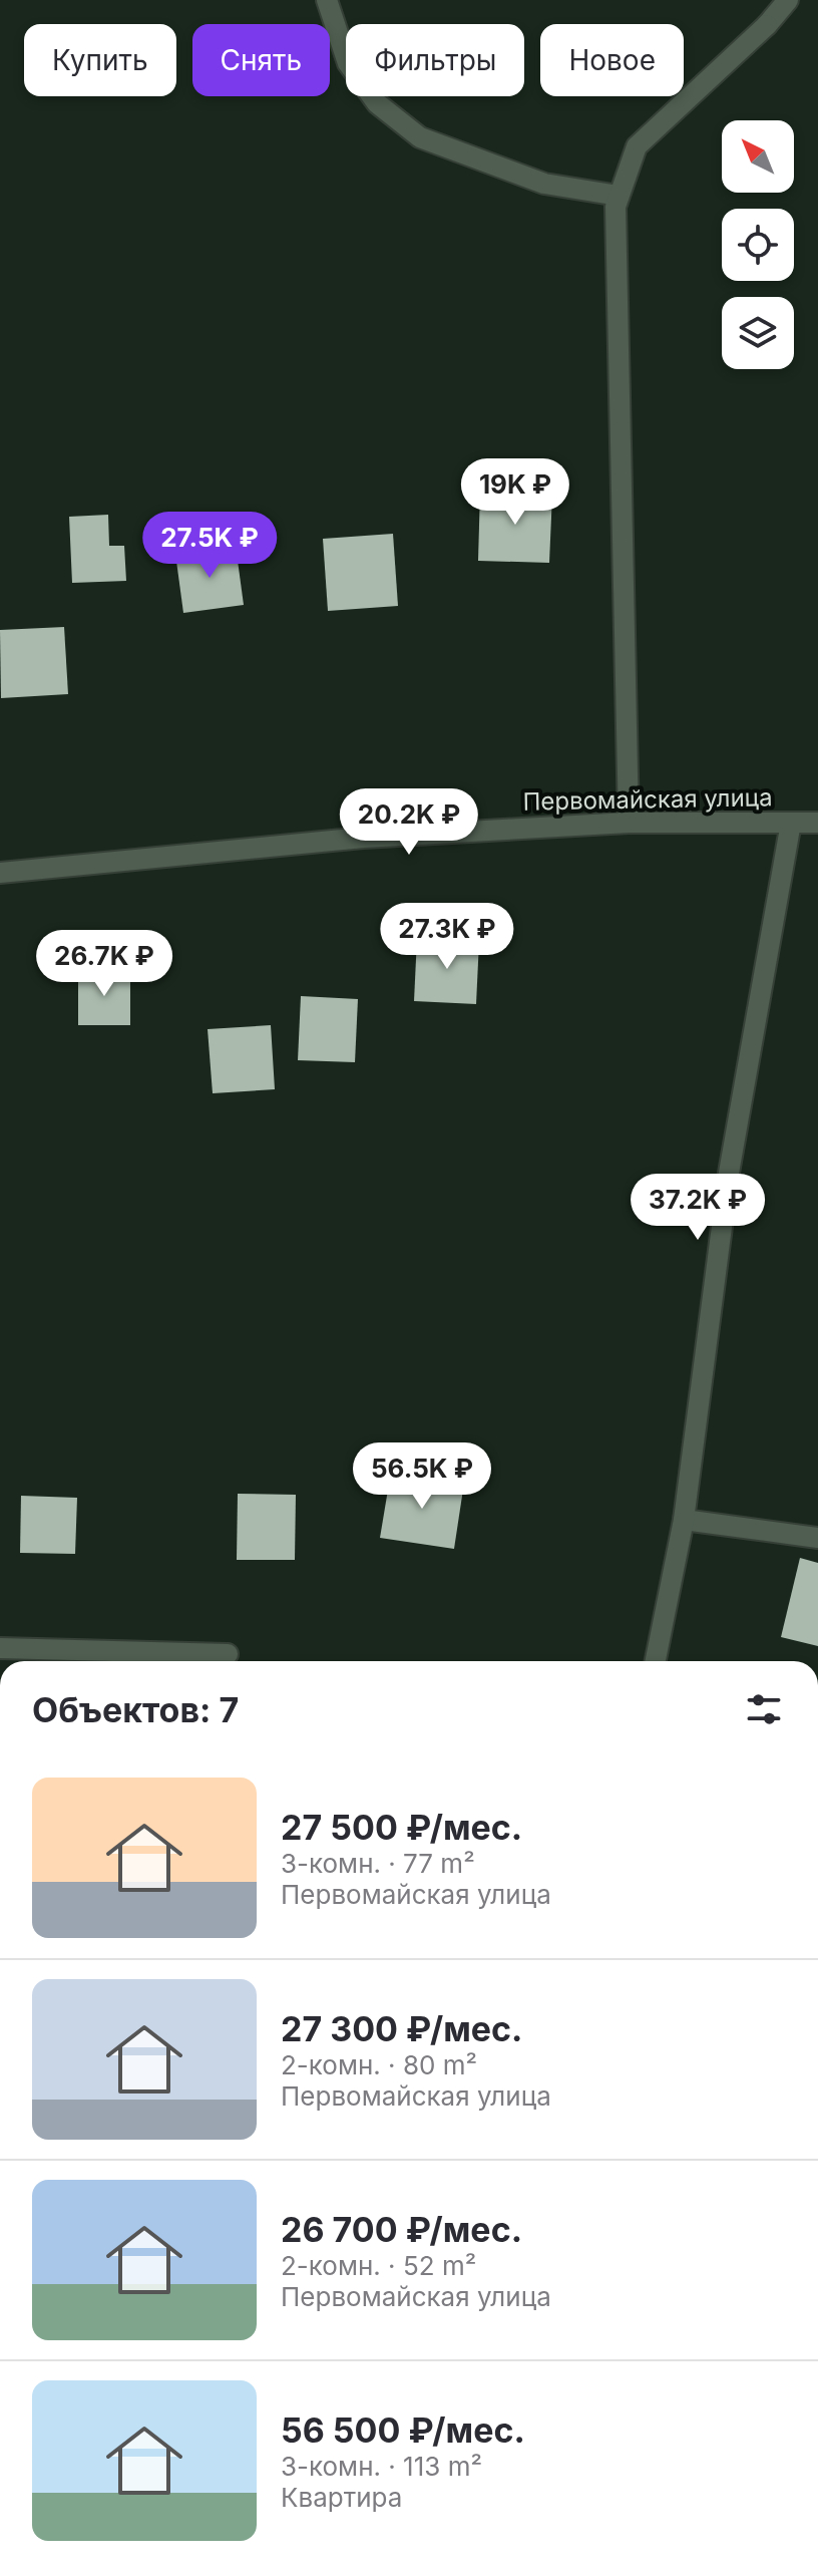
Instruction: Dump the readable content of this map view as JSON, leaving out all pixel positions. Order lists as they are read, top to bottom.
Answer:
{
  "streets": {
    "street": ["Первомайская улица"]
  },
  "north": "top left",
  "page": {
    "chip": [
      "Купить",
      "Снять",
      "Фильтры",
      "Новое"
    ],
    "price": [
      "19K ₽",
      "27.5K ₽",
      "20.2K ₽",
      "27.3K ₽",
      "26.7K ₽",
      "37.2K ₽",
      "56.5K ₽"
    ],
    "heading": "Объектов: 7",
    "list": [
      {
        "name": "27 500 ₽/мес.",
        "note": "3-комн. · 77 m² · Первомайская улица"
      },
      {
        "name": "27 300 ₽/мес.",
        "note": "2-комн. · 80 m² · Первомайская улица"
      },
      {
        "name": "26 700 ₽/мес.",
        "note": "2-комн. · 52 m² · Первомайская улица"
      },
      {
        "name": "56 500 ₽/мес.",
        "note": "3-комн. · 113 m² · Квартира"
      }
    ]
  }
}
